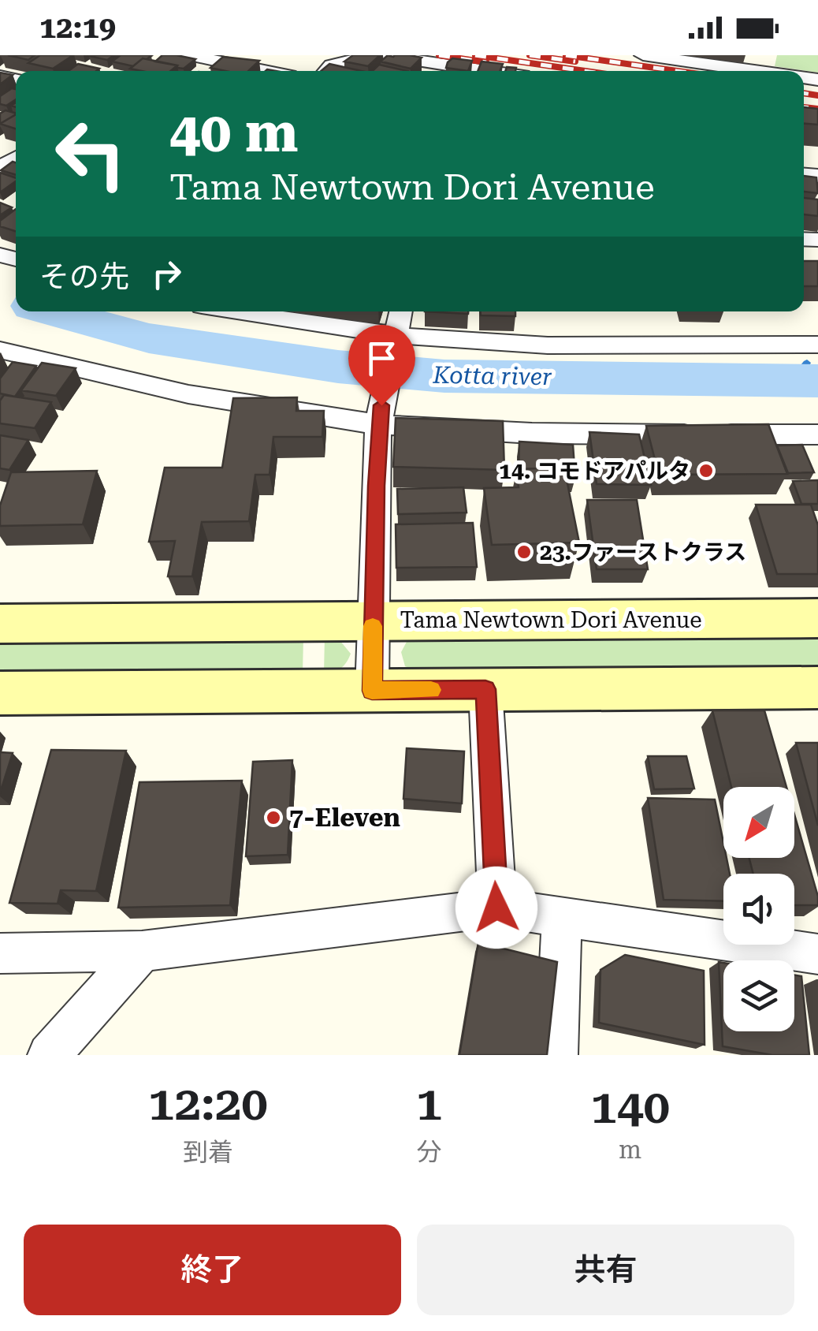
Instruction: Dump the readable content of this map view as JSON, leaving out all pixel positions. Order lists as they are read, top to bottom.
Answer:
{
  "streets": {
    "main road": ["Tama Newtown Dori Avenue"]
  },
  "water": ["Kotta river"],
  "places": ["14. コモドアパルタ", "23.ファーストクラス", "7-Eleven"],
  "north": "bottom left",
  "page": {
    "status": "12:19",
    "turn": ["40 m", "Tama Newtown Dori Avenue"],
    "then": "その先",
    "eta": [
      "12:20",
      "到着",
      "1",
      "分",
      "140",
      "m"
    ],
    "buttons": ["終了", "共有"]
  }
}
